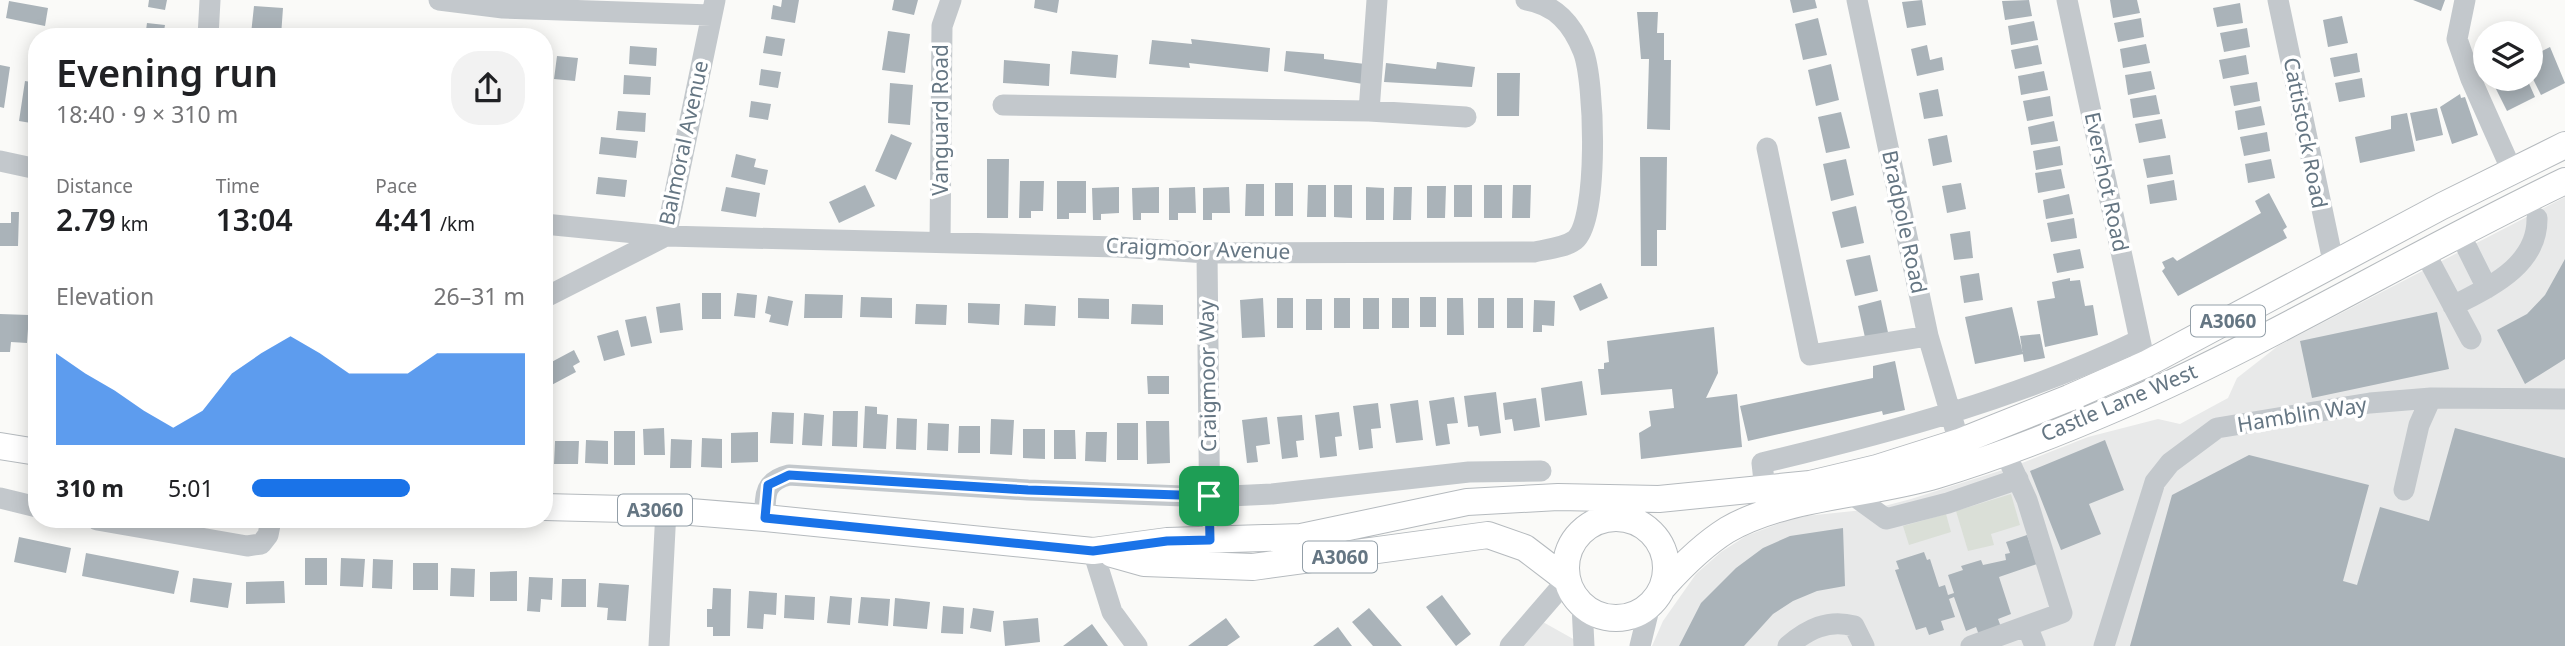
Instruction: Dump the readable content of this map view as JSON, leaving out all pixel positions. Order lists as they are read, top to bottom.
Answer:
{
  "streets": {
    "main road": ["A3060", "Castle Lane West"],
    "street": [
      "Vanguard Road",
      "Cattistock Road",
      "Balmoral Avenue",
      "Evershot Road",
      "Bradpole Road",
      "Craigmoor Avenue",
      "Craigmoor Way",
      "Hamblin Way"
    ]
  },
  "crossings": [
    ["Vanguard Road", "Craigmoor Avenue"],
    ["Cattistock Road", "Castle Lane West"],
    ["Balmoral Avenue", "Craigmoor Avenue"],
    ["Evershot Road", "Castle Lane West"],
    ["Bradpole Road", "Castle Lane West"],
    ["Craigmoor Avenue", "Craigmoor Way"],
    ["Craigmoor Way", "Castle Lane West"]
  ],
  "page": {
    "heading": ["Evening run", "18:40 · 9 × 310 m"],
    "stats": [
      ["Distance", "2.79 km"],
      ["Time", "13:04"],
      ["Pace", "4:41 /km"]
    ],
    "chart": ["Elevation", "26–31 m"],
    "list": [
      {
        "name": "310 m",
        "note": "5:01"
      }
    ]
  }
}
